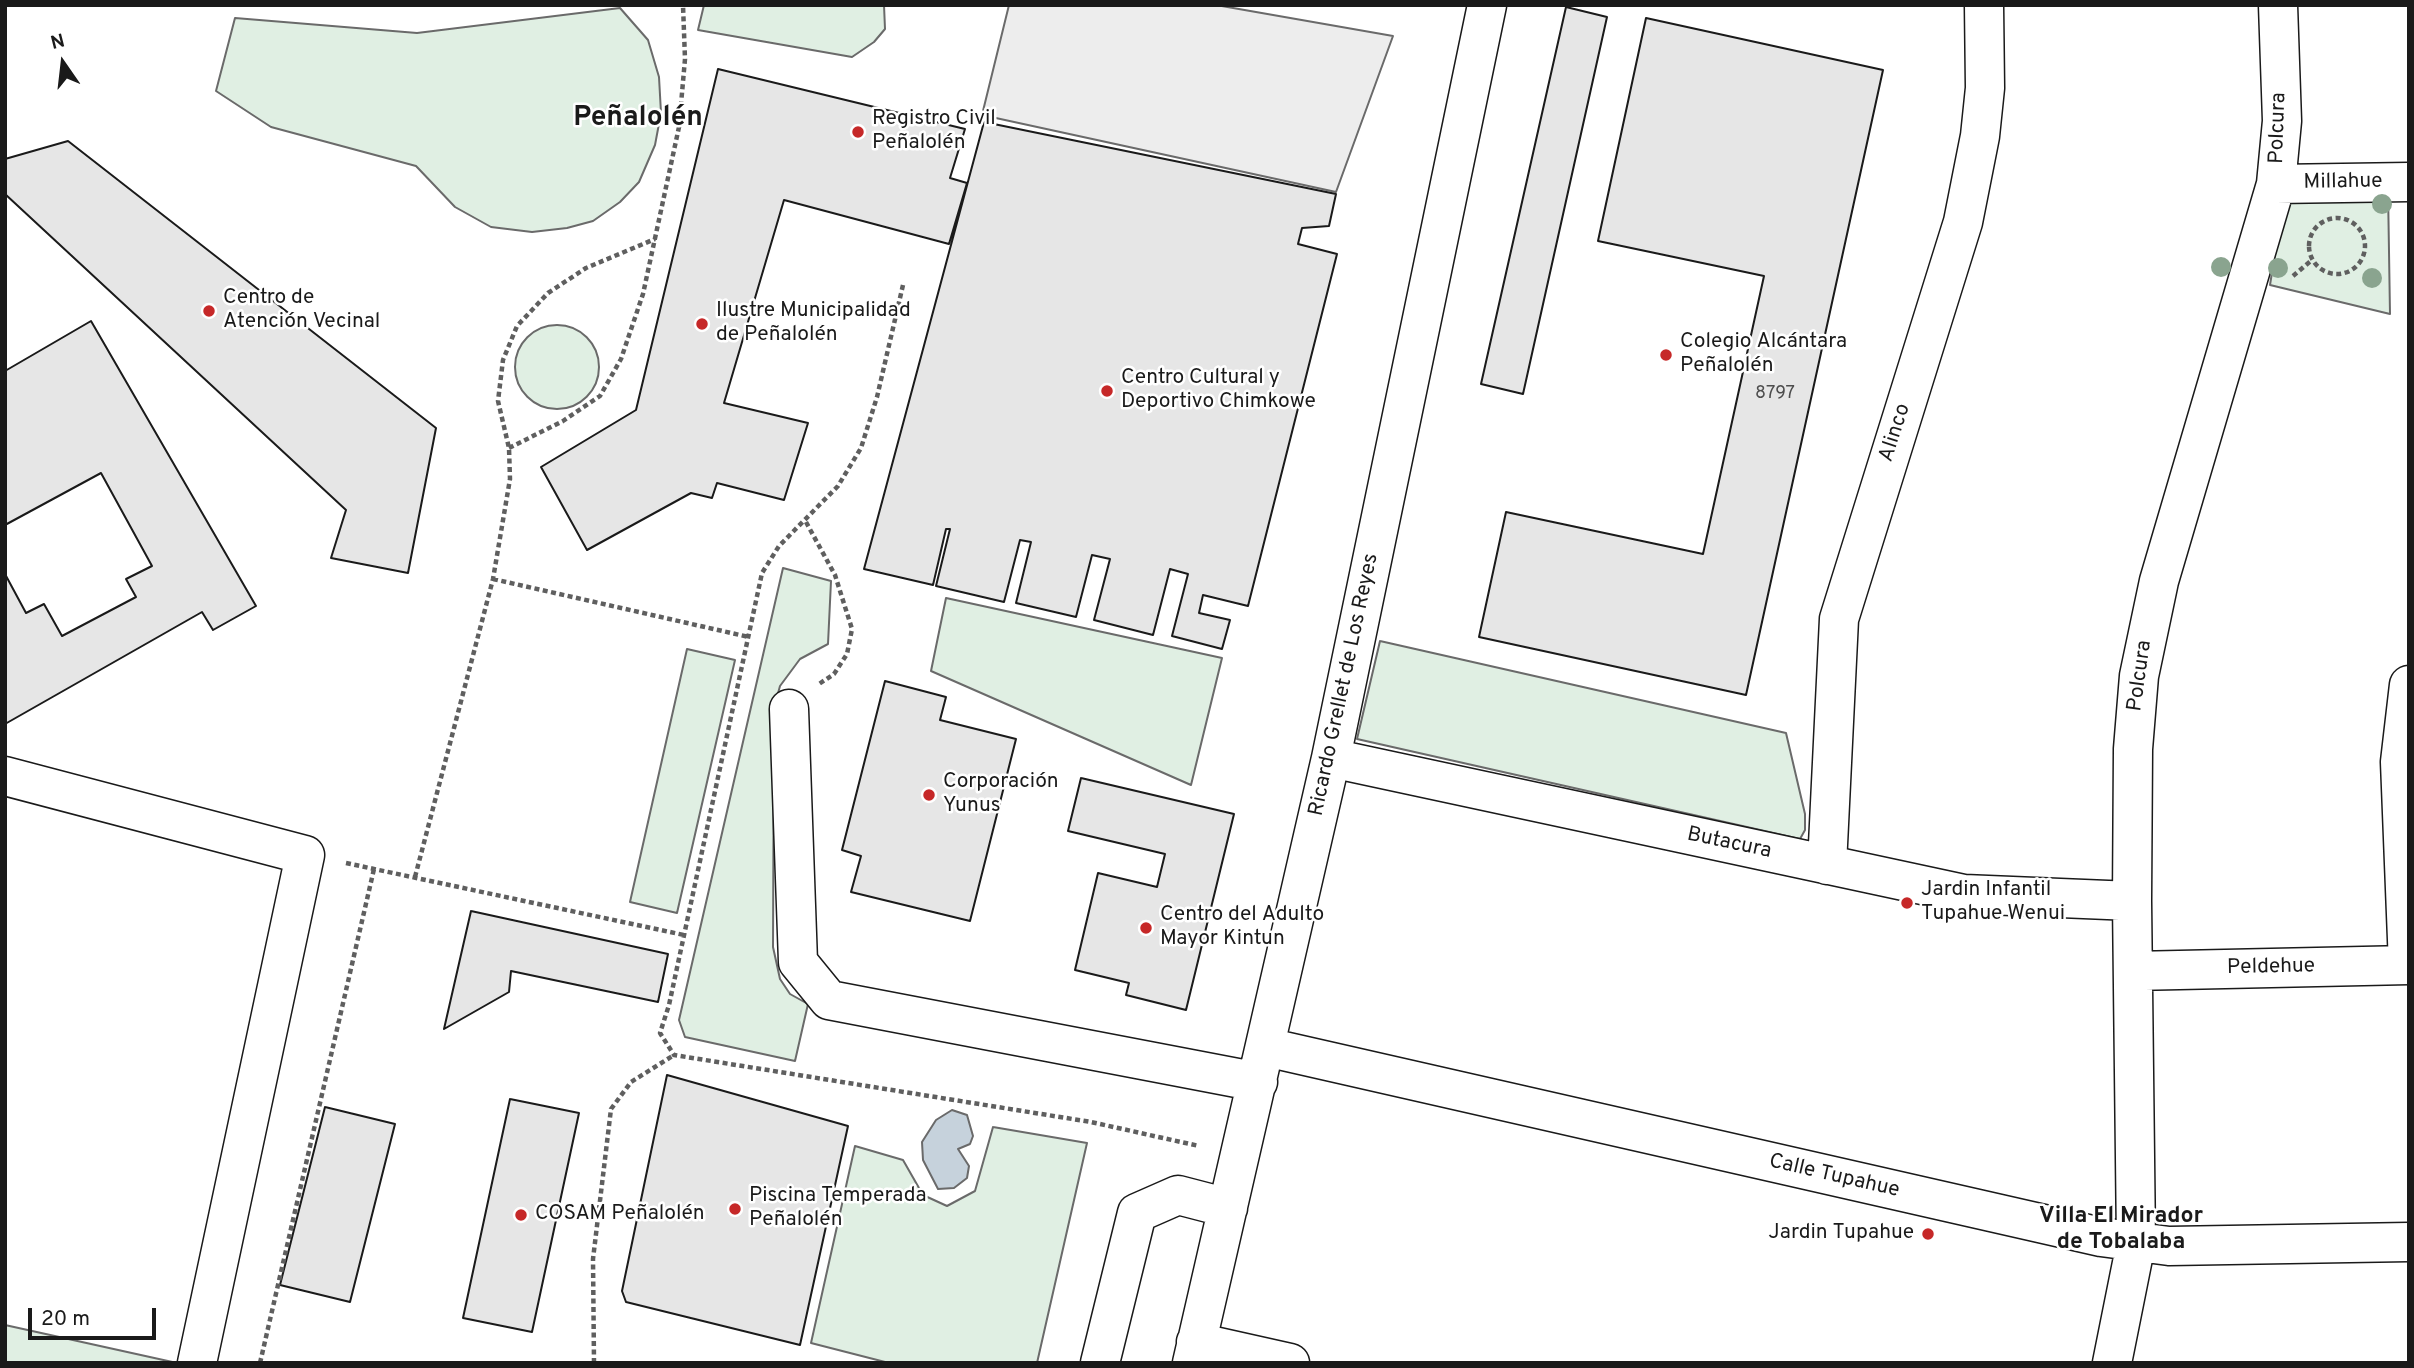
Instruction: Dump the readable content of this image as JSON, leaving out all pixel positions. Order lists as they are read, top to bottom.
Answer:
{
  "streets": {
    "street": [
      "Polcura",
      "Millahue",
      "Alinco",
      "Ricardo Grellet de Los Reyes",
      "Butacura",
      "Peldehue",
      "Calle Tupahue"
    ]
  },
  "crossings": [
    ["Polcura", "Millahue"],
    ["Polcura", "Butacura"],
    ["Polcura", "Peldehue"],
    ["Polcura", "Calle Tupahue"],
    ["Alinco", "Butacura"],
    ["Ricardo Grellet de Los Reyes", "Butacura"],
    ["Ricardo Grellet de Los Reyes", "Calle Tupahue"]
  ],
  "districts": ["Peñalolén", "Villa El Mirador de Tobalaba"],
  "places": [
    "Registro Civil Peñalolén",
    "Centro de Atención Vecinal",
    "Ilustre Municipalidad de Peñalolén",
    "Colegio Alcántara Peñalolén",
    "Centro Cultural y Deportivo Chimkowe",
    "Corporación Yunus",
    "Jardin Infantil Tupahue Wenui",
    "Centro del Adulto Mayor Kintun",
    "Piscina Temperada Peñalolén",
    "COSAM Peñalolén",
    "Jardin Tupahue"
  ],
  "house_numbers": ["8797"],
  "scale_bar": "20 m",
  "north": "top"
}
